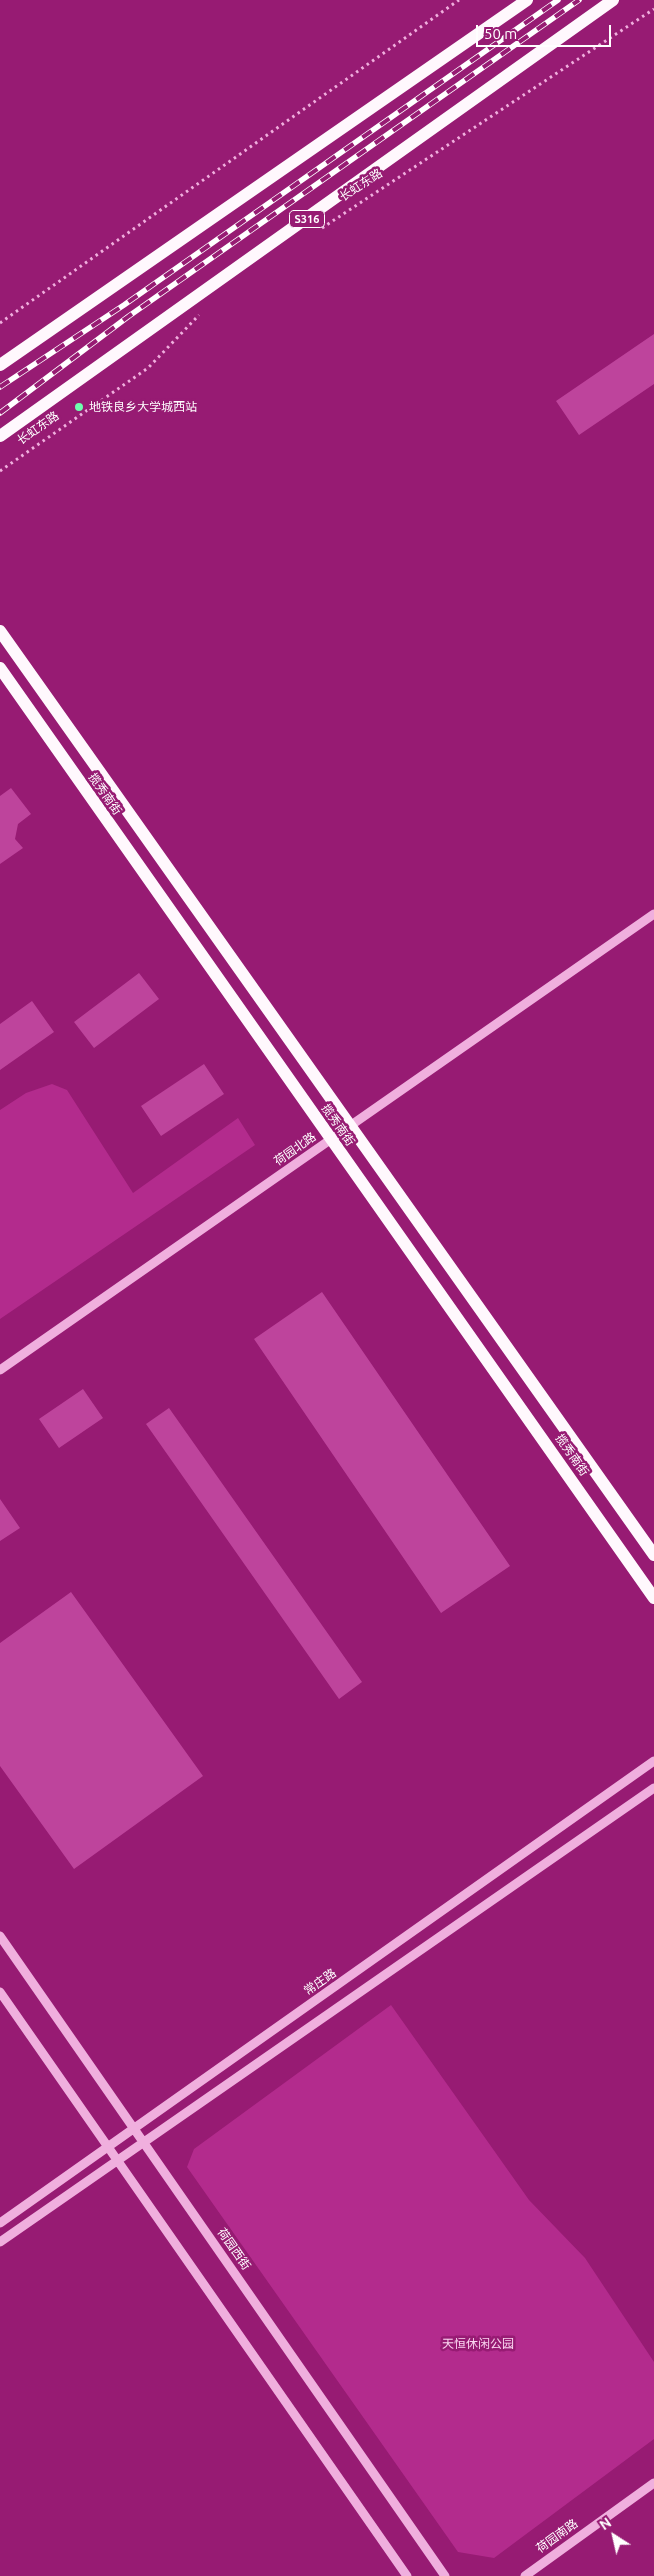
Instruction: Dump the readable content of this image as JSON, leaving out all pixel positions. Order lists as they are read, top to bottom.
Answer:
{
  "streets": {
    "main road": ["长虹东路", "S316", "揽秀南街"],
    "street": [
      "荷园北路",
      "常庄路",
      "荷园西街",
      "荷园南路"
    ]
  },
  "crossings": [
    ["揽秀南街", "荷园北路"],
    ["常庄路", "荷园西街"]
  ],
  "parks": ["天恒休闲公园"],
  "places": ["地铁良乡大学城西站"],
  "scale_bar": "50 m",
  "north": "top left"
}
